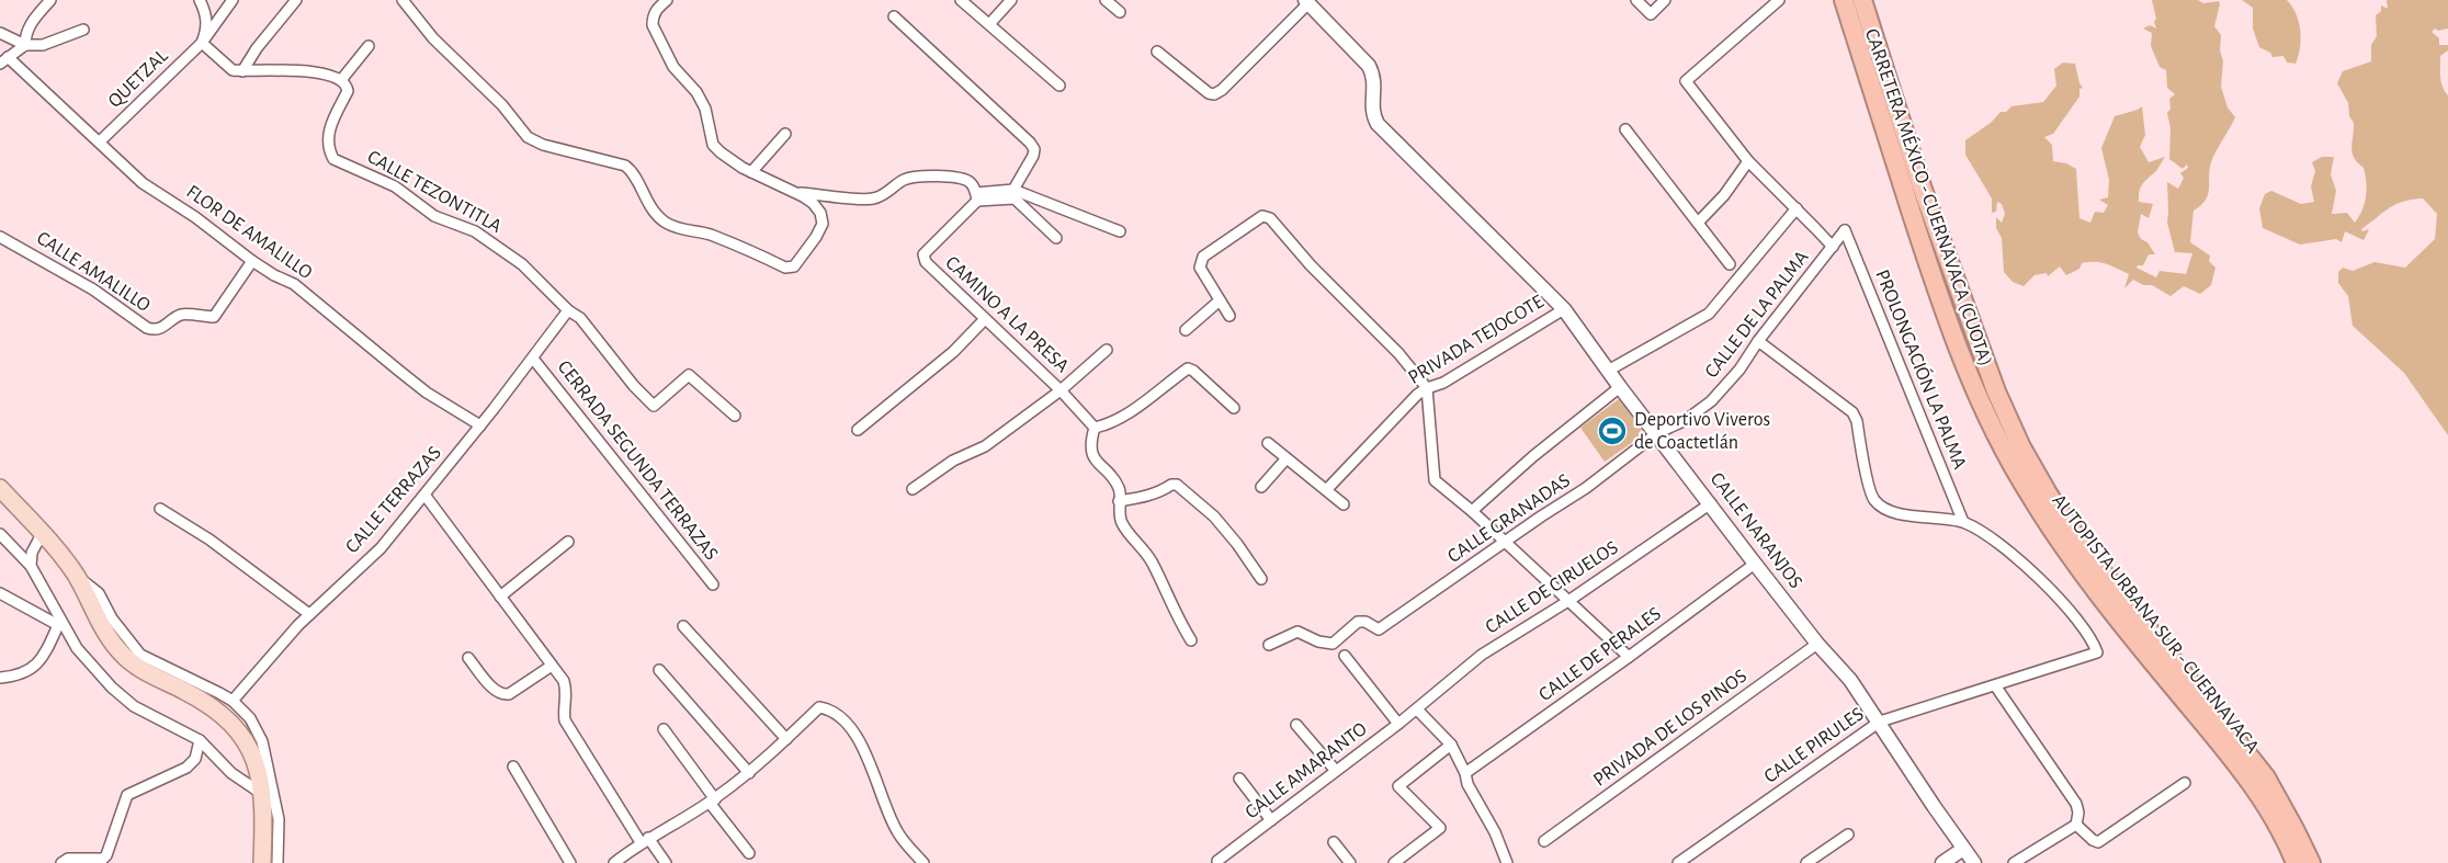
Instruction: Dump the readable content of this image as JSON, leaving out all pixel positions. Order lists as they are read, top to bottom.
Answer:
{
  "streets": {
    "highway": ["CARRETERA MÉXICO - CUERNAVACA (CUOTA)", "AUTOPISTA URBANA SUR - CUERNAVACA"],
    "street": [
      "QUETZAL",
      "CALLE TEZONTITLA",
      "FLOR DE AMALILLO",
      "CALLE AMALILLO",
      "CAMINO A LA PRESA",
      "CALLE DE LA PALMA",
      "PRIVADA TEJOCOTE",
      "PROLONGACIÓN LA PALMA",
      "CERRADA SEGUNDA TERRAZAS",
      "CALLE TERRAZAS",
      "CALLE GRANADAS",
      "CALLE NARANJOS",
      "CALLE DE CIRUELOS",
      "CALLE DE PERALES",
      "PRIVADA DE LOS PINOS",
      "CALLE PIRULES",
      "CALLE AMARANTO"
    ]
  },
  "crossings": [
    ["QUETZAL", "FLOR DE AMALILLO"],
    ["CALLE TEZONTITLA", "CALLE TERRAZAS"],
    ["CARRETERA MÉXICO - CUERNAVACA (CUOTA)", "AUTOPISTA URBANA SUR - CUERNAVACA"],
    ["FLOR DE AMALILLO", "CALLE AMALILLO"],
    ["FLOR DE AMALILLO", "CALLE TERRAZAS"],
    ["CALLE DE LA PALMA", "PROLONGACIÓN LA PALMA"],
    ["CALLE DE LA PALMA", "CALLE GRANADAS"],
    ["CALLE DE LA PALMA", "CALLE NARANJOS"],
    ["PRIVADA TEJOCOTE", "CALLE NARANJOS"],
    ["PROLONGACIÓN LA PALMA", "CALLE PIRULES"],
    ["CERRADA SEGUNDA TERRAZAS", "CALLE TERRAZAS"],
    ["CALLE GRANADAS", "CALLE NARANJOS"],
    ["CALLE NARANJOS", "CALLE DE CIRUELOS"],
    ["CALLE NARANJOS", "CALLE DE PERALES"],
    ["CALLE NARANJOS", "PRIVADA DE LOS PINOS"],
    ["CALLE NARANJOS", "CALLE PIRULES"],
    ["CALLE DE CIRUELOS", "CALLE AMARANTO"]
  ],
  "places": {
    "sports": ["Deportivo Viveros de Coactetlán"]
  }
}
